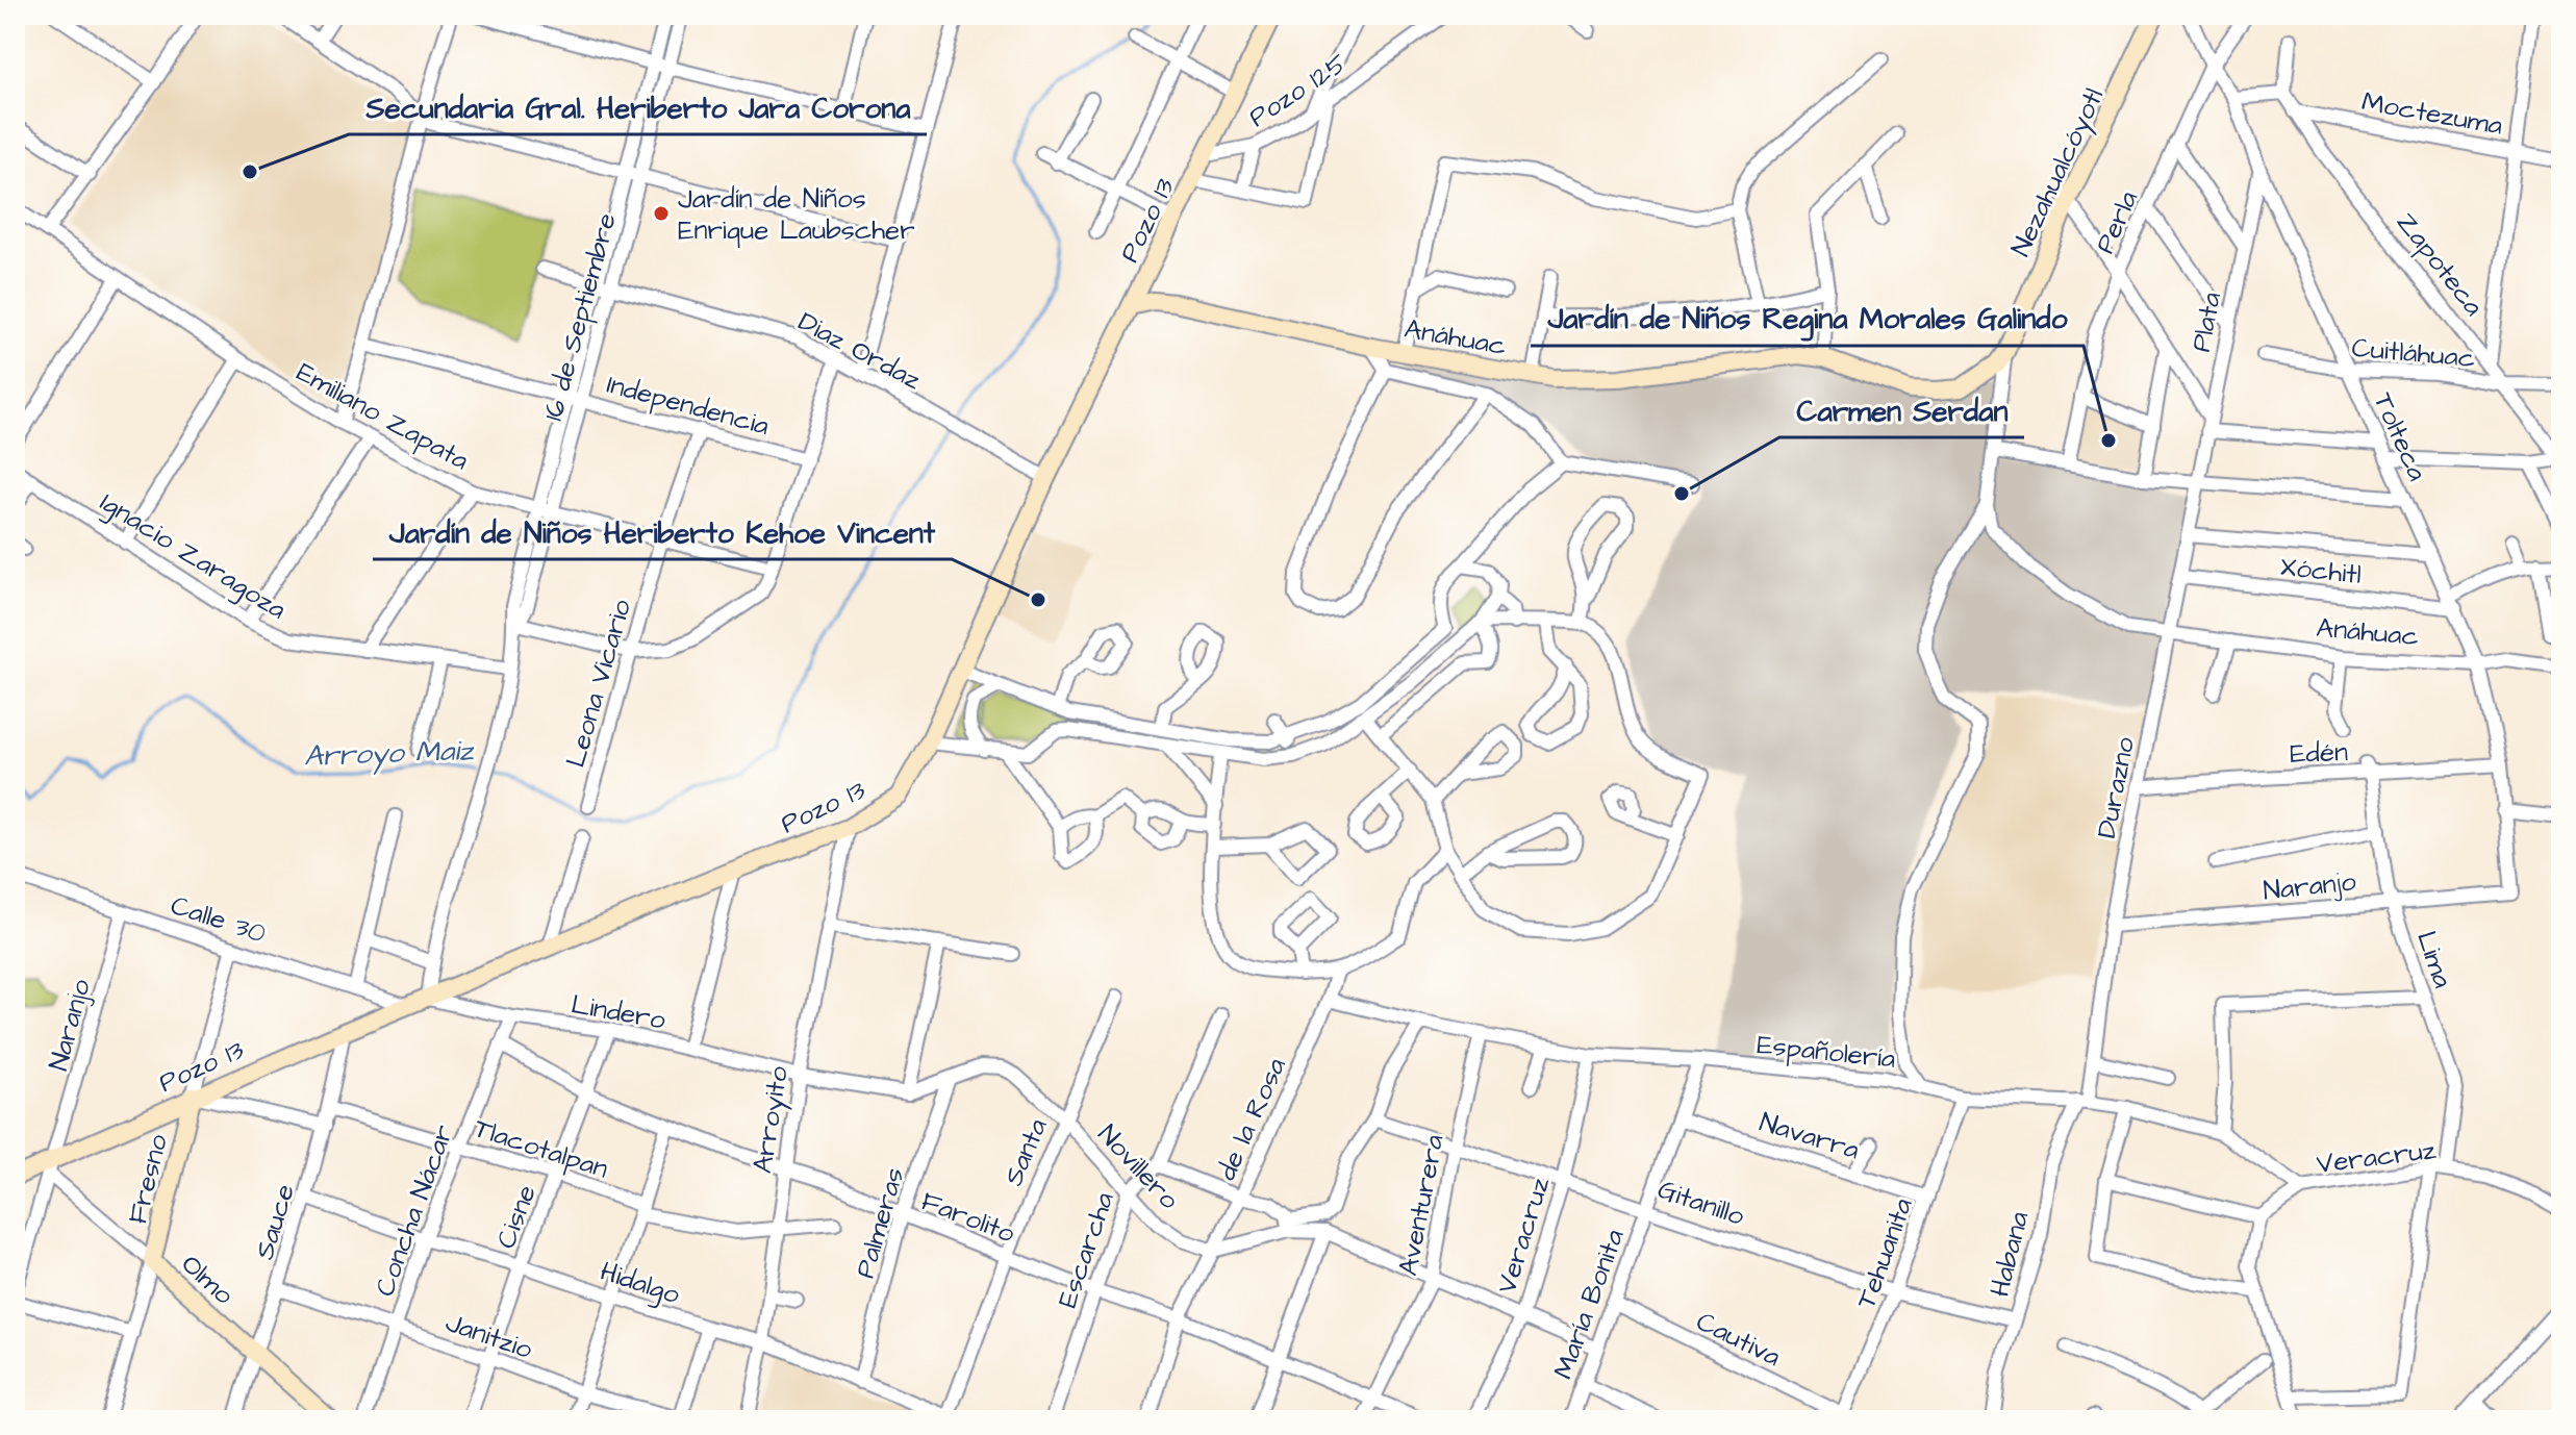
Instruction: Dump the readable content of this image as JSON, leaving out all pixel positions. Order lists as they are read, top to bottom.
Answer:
{
  "streets": {
    "main road": [
      "Nezahualcóyotl",
      "Pozo 13",
      "Anáhuac",
      "Fresno",
      "Olmo"
    ],
    "street": [
      "Pozo 125",
      "Moctezuma",
      "Perla",
      "Zapoteca",
      "16 de Septiembre",
      "Plata",
      "Diaz Ordaz",
      "Cuitláhuac",
      "Independencia",
      "Emiliano Zapata",
      "Tolteca",
      "Ignacio Zaragoza",
      "Xóchitl",
      "Leona Vicario",
      "Edén",
      "Durazno",
      "Naranjo",
      "Calle 30",
      "Lima",
      "Lindero",
      "Españolería",
      "de la Rosa",
      "Arroyito",
      "Navarra",
      "Tlacotalpan",
      "Santa",
      "Veracruz",
      "Novillero",
      "Gitanillo",
      "Aventurera",
      "Concha Nácar",
      "Cisne",
      "Farolito",
      "Sauce",
      "Palmeras",
      "Escarcha",
      "Tehuanita",
      "Habana",
      "Hidalgo",
      "María Bonita",
      "Janitzio",
      "Cautiva"
    ]
  },
  "crossings": [
    ["Pozo 125", "Pozo 13"],
    ["Moctezuma", "Zapoteca"],
    ["Nezahualcóyotl", "Anáhuac"],
    ["Pozo 13", "16 de Septiembre"],
    ["Pozo 13", "Anáhuac"],
    ["Pozo 13", "Diaz Ordaz"],
    ["Pozo 13", "Naranjo"],
    ["Pozo 13", "Calle 30"],
    ["Pozo 13", "Lindero"],
    ["Pozo 13", "Arroyito"],
    ["Pozo 13", "Fresno"],
    ["Pozo 13", "Sauce"],
    ["Pozo 13", "Olmo"],
    ["Perla", "Tolteca"],
    ["Zapoteca", "Cuitláhuac"],
    ["16 de Septiembre", "Diaz Ordaz"],
    ["16 de Septiembre", "Independencia"],
    ["16 de Septiembre", "Emiliano Zapata"],
    ["16 de Septiembre", "Ignacio Zaragoza"],
    ["16 de Septiembre", "Lindero"],
    ["Plata", "Tolteca"],
    ["Plata", "Durazno"],
    ["Anáhuac", "Tolteca"],
    ["Anáhuac", "Durazno"],
    ["Cuitláhuac", "Tolteca"],
    ["Independencia", "Leona Vicario"],
    ["Emiliano Zapata", "Leona Vicario"],
    ["Tolteca", "Xóchitl"],
    ["Tolteca", "Edén"],
    ["Tolteca", "Naranjo"],
    ["Xóchitl", "Durazno"],
    ["Edén", "Durazno"],
    ["Edén", "Lima"],
    ["Durazno", "Naranjo"],
    ["Durazno", "Españolería"],
    ["Durazno", "Habana"],
    ["Naranjo", "Calle 30"],
    ["Naranjo", "Lima"],
    ["Naranjo", "Olmo"],
    ["Calle 30", "Fresno"],
    ["Lima", "Veracruz"],
    ["Lindero", "Arroyito"],
    ["Lindero", "Novillero"],
    ["Lindero", "Concha Nácar"],
    ["Lindero", "Cisne"],
    ["Españolería", "de la Rosa"],
    ["Españolería", "Veracruz"],
    ["Españolería", "Aventurera"],
    ["Españolería", "Tehuanita"],
    ["Españolería", "Habana"],
    ["Españolería", "María Bonita"],
    ["de la Rosa", "Novillero"],
    ["de la Rosa", "Farolito"],
    ["Arroyito", "Tlacotalpan"],
    ["Arroyito", "Novillero"],
    ["Arroyito", "Farolito"],
    ["Arroyito", "Hidalgo"],
    ["Navarra", "Tehuanita"],
    ["Navarra", "María Bonita"],
    ["Tlacotalpan", "Concha Nácar"],
    ["Tlacotalpan", "Cisne"],
    ["Tlacotalpan", "Sauce"],
    ["Santa", "Novillero"],
    ["Santa", "Farolito"],
    ["Santa", "Hidalgo"],
    ["Veracruz", "Gitanillo"],
    ["Novillero", "Palmeras"],
    ["Novillero", "Escarcha"],
    ["Fresno", "Olmo"],
    ["Gitanillo", "Aventurera"],
    ["Gitanillo", "Tehuanita"],
    ["Gitanillo", "Habana"],
    ["Gitanillo", "María Bonita"],
    ["Aventurera", "Farolito"],
    ["Concha Nácar", "Farolito"],
    ["Concha Nácar", "Hidalgo"],
    ["Concha Nácar", "Janitzio"],
    ["Cisne", "Farolito"],
    ["Cisne", "Hidalgo"],
    ["Cisne", "Janitzio"],
    ["Farolito", "Palmeras"],
    ["Farolito", "Escarcha"],
    ["Sauce", "Olmo"],
    ["Sauce", "Hidalgo"],
    ["Sauce", "Janitzio"],
    ["Palmeras", "Hidalgo"],
    ["Tehuanita", "Cautiva"],
    ["María Bonita", "Cautiva"]
  ],
  "water": ["Arroyo Maiz"],
  "places": [
    "Secundaria Gral. Heriberto Jara Corona",
    "Jardín de Niños Enrique Laubscher",
    "Jardín de Niños Regina Morales Galindo",
    "Carmen Serdan",
    "Jardín de Niños Heriberto Kehoe Vincent"
  ]
}
